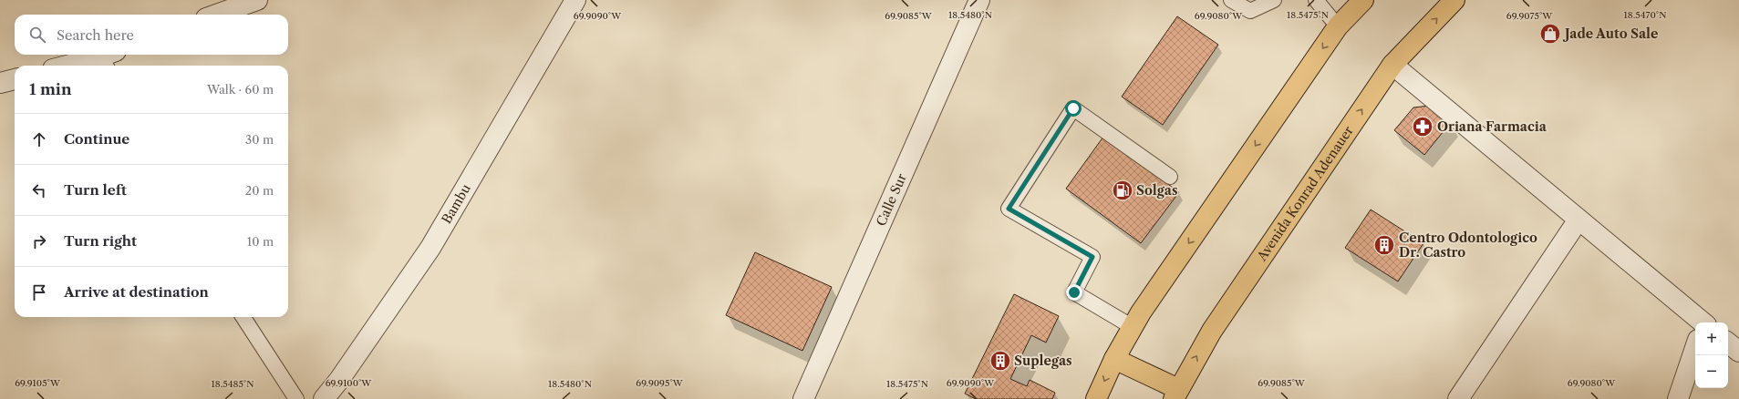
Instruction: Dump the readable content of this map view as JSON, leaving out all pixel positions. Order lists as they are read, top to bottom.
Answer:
{
  "streets": {
    "main road": ["Avenida Konrad Adenauer"],
    "street": ["Calle Sur", "Bambu"]
  },
  "places": {
    "shop": ["Jade Auto Sale"],
    "pharmacy": ["Oriana Farmacia"],
    "fuel station": ["Solgas"],
    "building": ["Centro Odontologico Dr. Castro", "Suplegas"]
  },
  "page": {
    "search": "Search here",
    "heading": ["1 min", "Walk · 60 m"],
    "list": [
      ["Continue", "30 m"],
      ["Turn left", "20 m"],
      ["Turn right", "10 m"],
      "Arrive at destination"
    ],
    "map_buttons": ["+", "−"]
  },
  "coordinates": [
    "18.5480°N",
    "18.5475°N",
    "18.5470°N",
    "69.9080°W",
    "69.9090°W",
    "69.9085°W",
    "69.9075°W",
    "69.9105°W",
    "69.9100°W",
    "69.9095°W",
    "18.5485°N"
  ]
}
